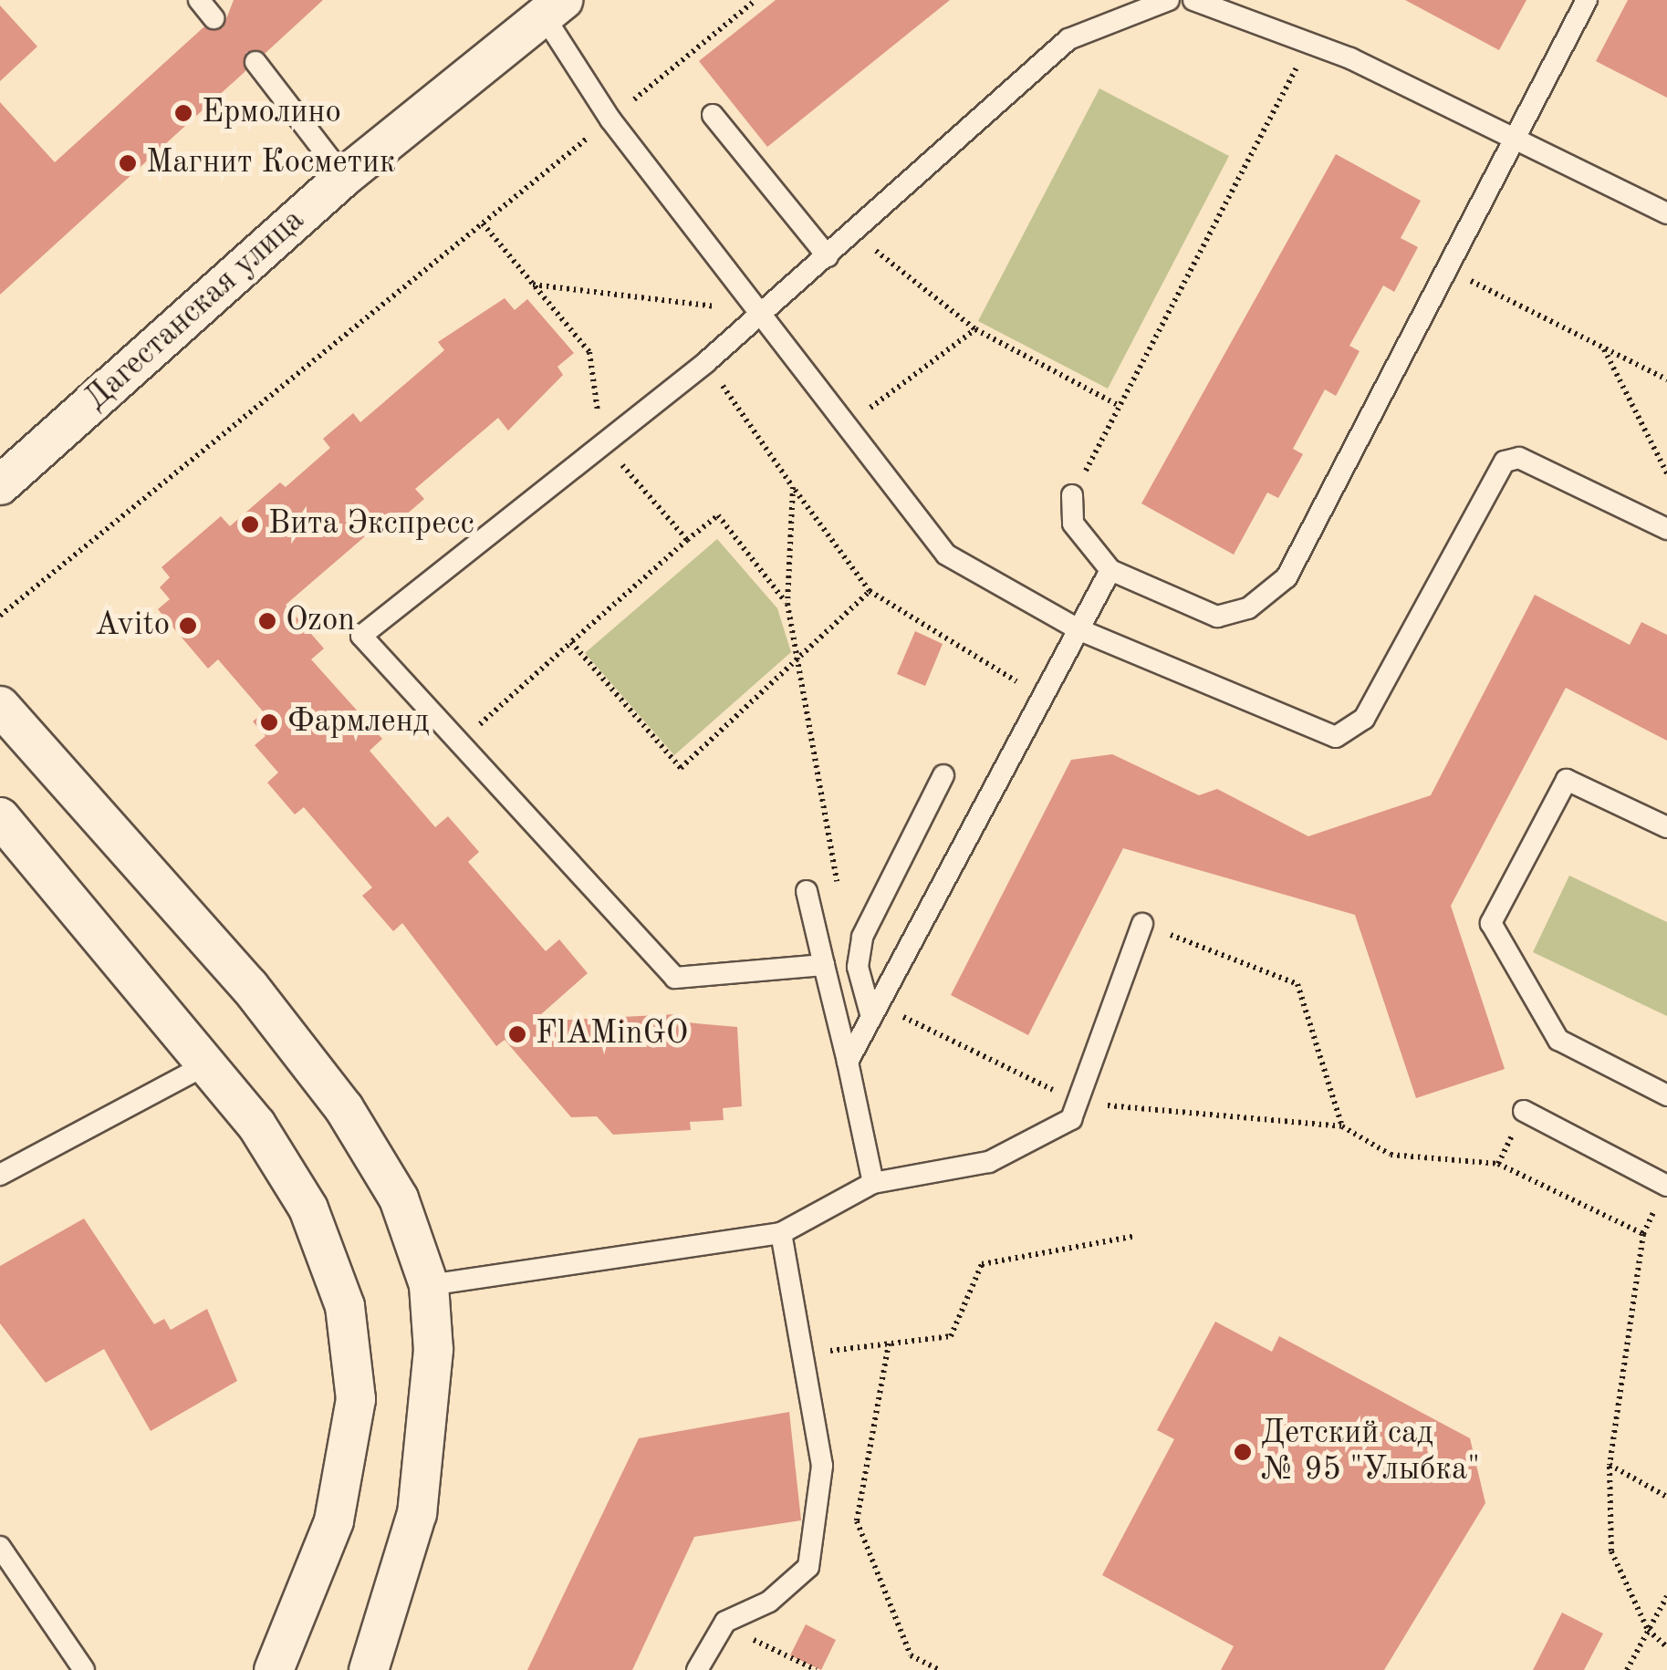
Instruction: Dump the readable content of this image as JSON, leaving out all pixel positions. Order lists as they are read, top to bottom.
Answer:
{
  "streets": {
    "street": ["Дагестанская улица"]
  },
  "places": [
    "Ермолино",
    "Магнит Косметик",
    "Вита Экспресс",
    "Ozon",
    "Avito",
    "Фармленд",
    "FlAMinGO",
    "Детский сад № 95 \"Улыбка\""
  ]
}
